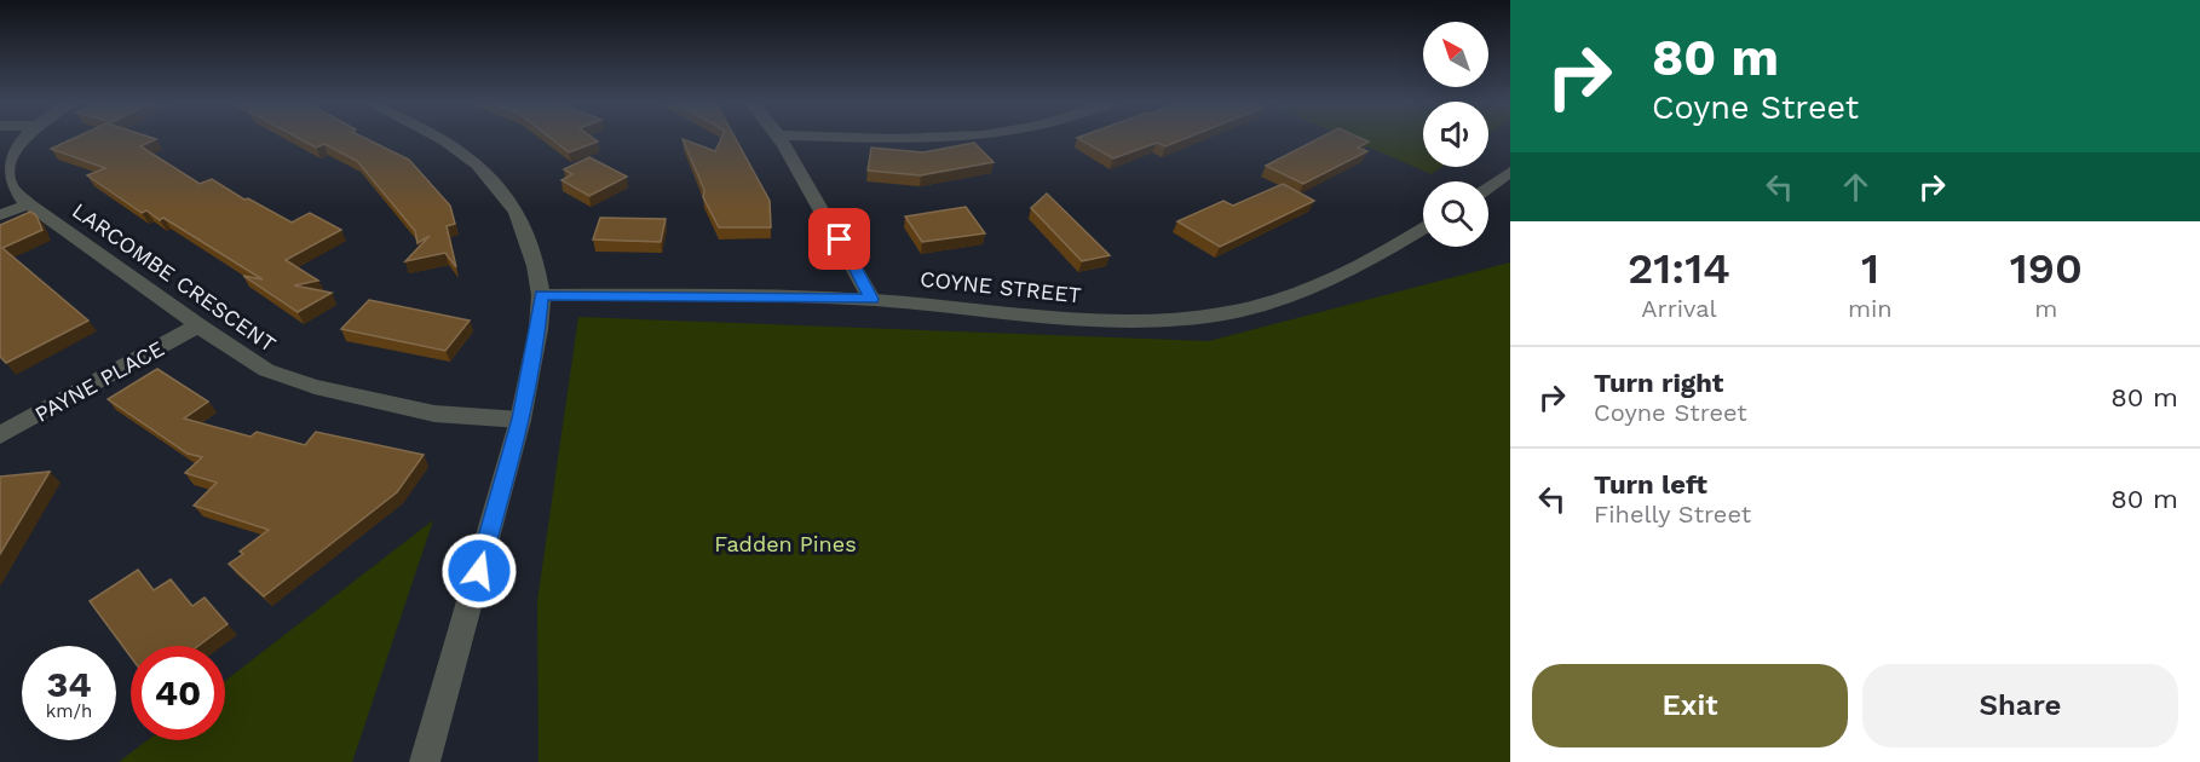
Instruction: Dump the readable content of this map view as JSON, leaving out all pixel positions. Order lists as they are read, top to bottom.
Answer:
{
  "streets": {
    "street": ["LARCOMBE CRESCENT", "COYNE STREET", "PAYNE PLACE"]
  },
  "crossings": [
    ["LARCOMBE CRESCENT", "PAYNE PLACE"]
  ],
  "parks": ["Fadden Pines"],
  "north": "top left",
  "page": {
    "turn": ["80 m", "Coyne Street"],
    "eta": [
      "21:14",
      "Arrival",
      "1",
      "min",
      "190",
      "m"
    ],
    "list": [
      {
        "name": "Turn right",
        "note": "Coyne Street",
        "value": "80 m"
      },
      {
        "name": "Turn left",
        "note": "Fihelly Street",
        "value": "80 m"
      }
    ],
    "speed": "34 km/h",
    "limit": "40",
    "buttons": ["Exit", "Share"]
  }
}
